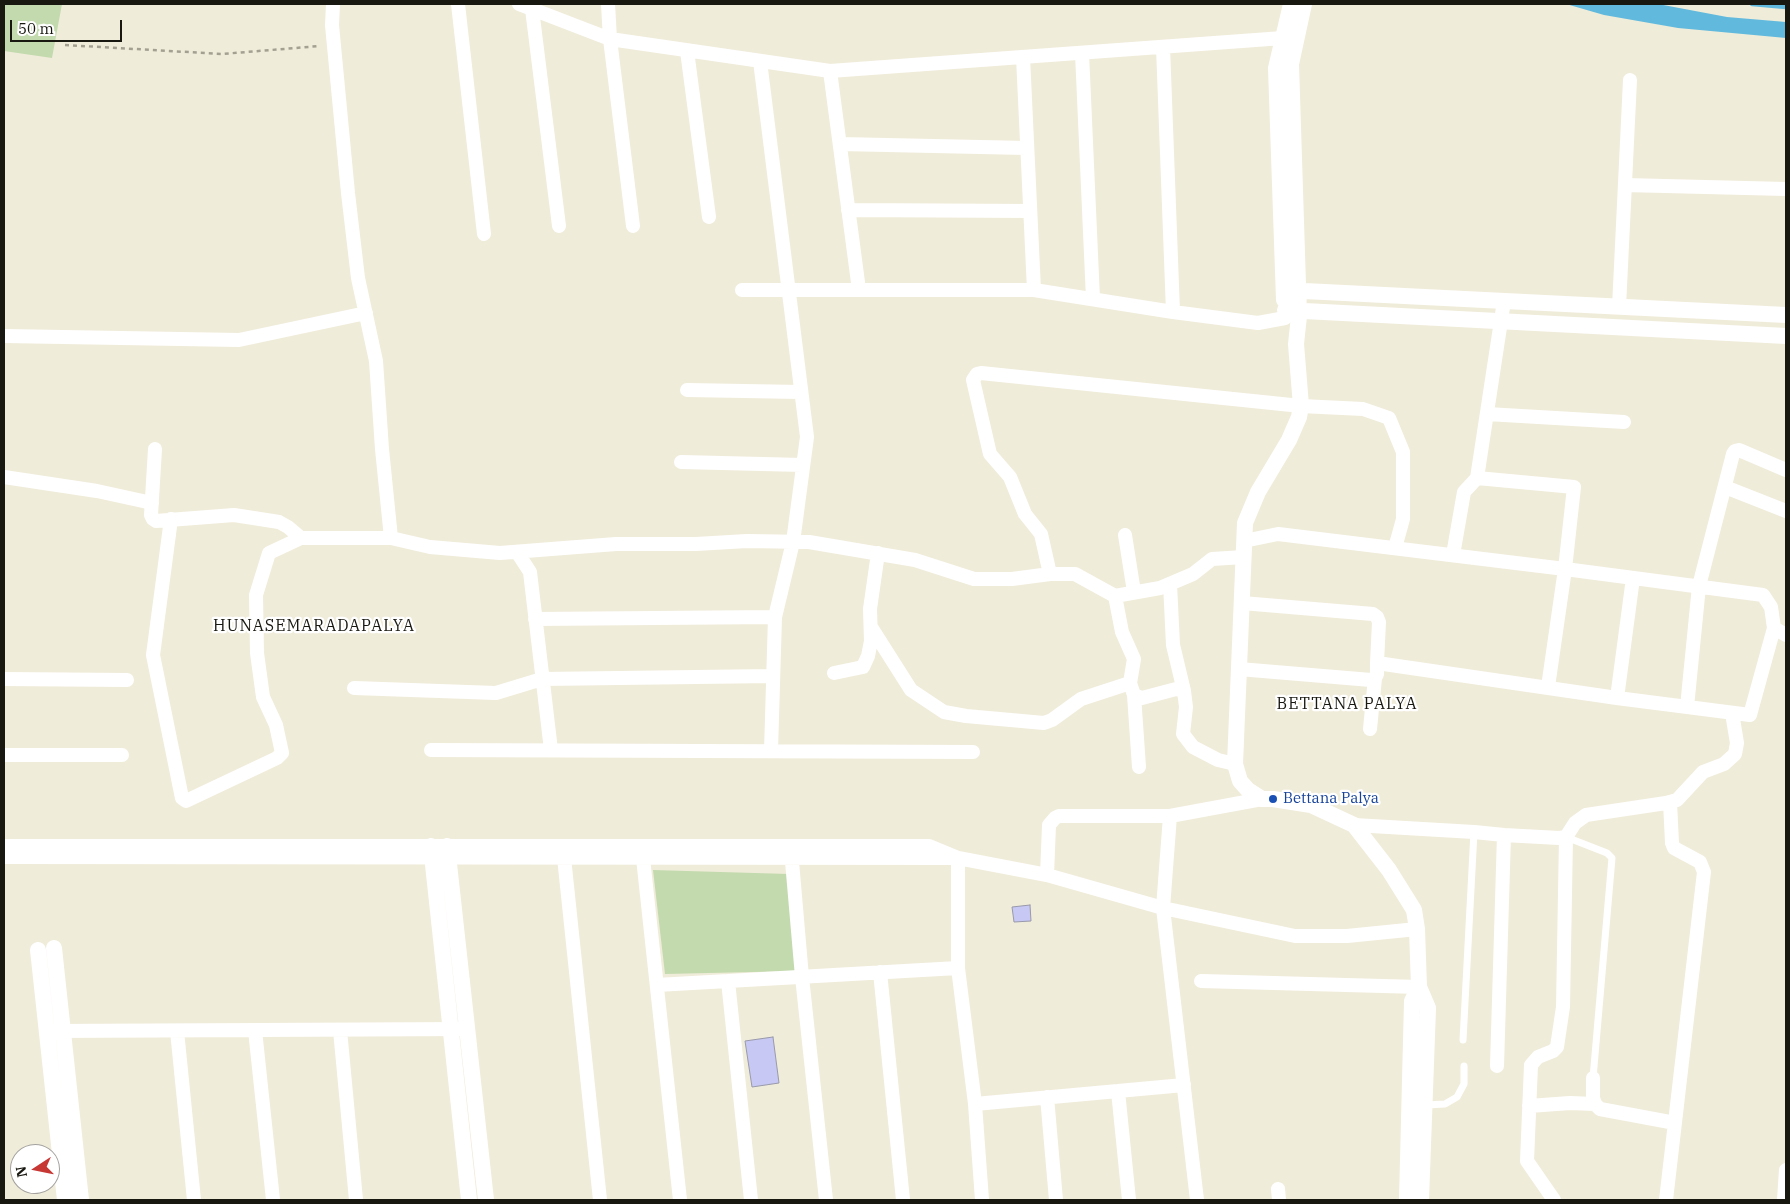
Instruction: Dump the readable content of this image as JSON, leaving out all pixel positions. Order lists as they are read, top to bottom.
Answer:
{
  "districts": ["HUNASEMARADAPALYA", "BETTANA PALYA"],
  "places": ["Bettana Palya"],
  "scale_bar": "50 m",
  "north": "left"
}
